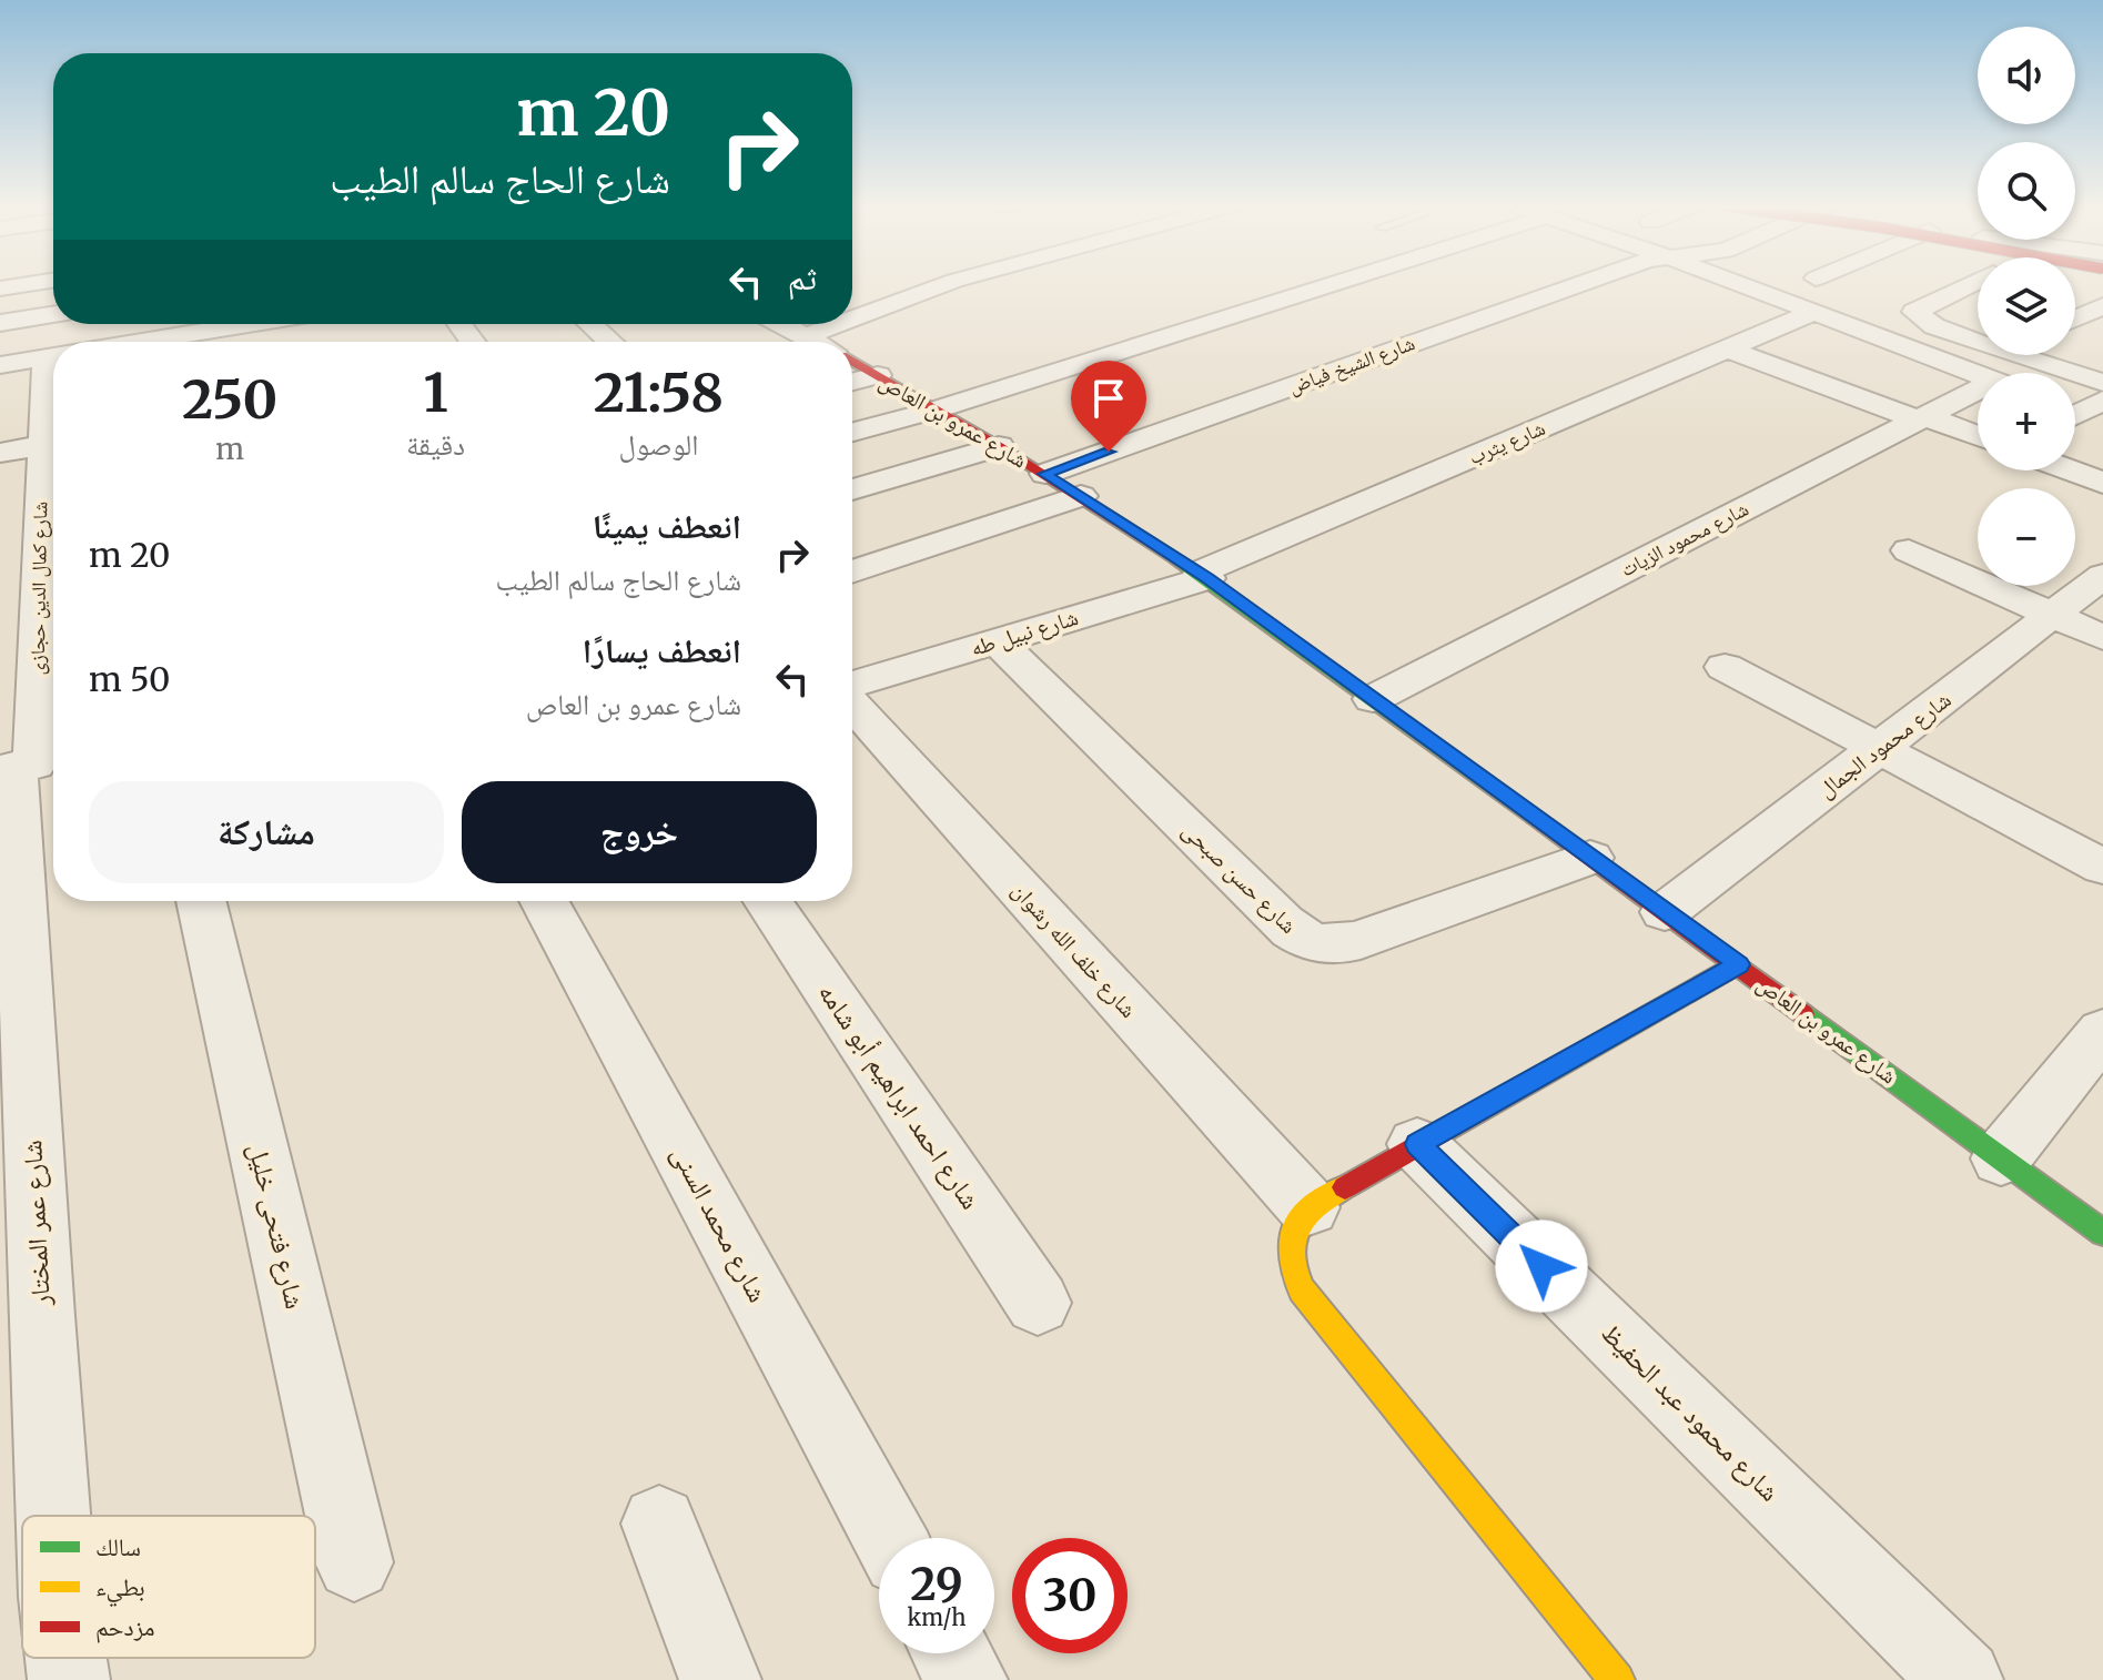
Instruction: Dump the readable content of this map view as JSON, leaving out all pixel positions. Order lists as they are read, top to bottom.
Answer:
{
  "streets": {
    "street": [
      "شارع الشيخ فياض",
      "شارع عمرو بن العاص",
      "شارع يثرب",
      "شارع محمود الزيات",
      "شارع كمال الدين حجازى",
      "شارع نبيل طه",
      "شارع محمود الجمال",
      "شارع حسن صبحى",
      "شارع خلف الله رشوان",
      "شارع احمد ابراهيم أبو شامه",
      "شارع عمر المختار",
      "شارع محمد السنى",
      "شارع فتحى خليل",
      "شارع محمود عبد الحفيظ"
    ]
  },
  "crossings": [
    ["شارع الشيخ فياض", "شارع عمرو بن العاص"],
    ["شارع عمرو بن العاص", "شارع يثرب"],
    ["شارع عمرو بن العاص", "شارع محمود الزيات"],
    ["شارع عمرو بن العاص", "شارع نبيل طه"],
    ["شارع عمرو بن العاص", "شارع محمود الجمال"],
    ["شارع عمرو بن العاص", "شارع حسن صبحى"],
    ["شارع يثرب", "شارع نبيل طه"],
    ["شارع كمال الدين حجازى", "شارع عمر المختار"],
    ["شارع نبيل طه", "شارع حسن صبحى"]
  ],
  "legend": ["سالك", "بطيء", "مزدحم"],
  "page": {
    "map_buttons": ["+", "−"],
    "turn": ["20 m", "شارع الحاج سالم الطيب"],
    "then": "ثم",
    "eta": [
      "21:58",
      "الوصول",
      "1",
      "دقيقة",
      "250",
      "m"
    ],
    "list": [
      {
        "name": "انعطف يمينًا",
        "note": "شارع الحاج سالم الطيب",
        "value": "20 m"
      },
      {
        "name": "انعطف يسارًا",
        "note": "شارع عمرو بن العاص",
        "value": "50 m"
      }
    ],
    "buttons": ["خروج", "مشاركة"],
    "speed": "29 km/h",
    "limit": "30"
  }
}
